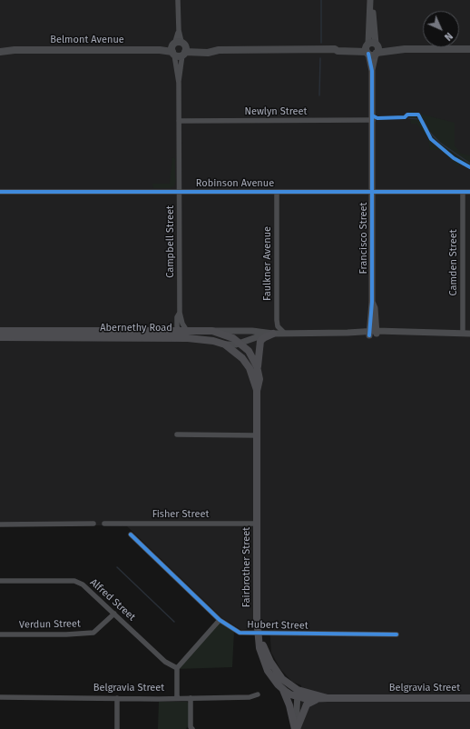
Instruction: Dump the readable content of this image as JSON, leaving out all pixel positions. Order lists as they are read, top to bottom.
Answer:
{
  "streets": {
    "main road": [
      "Belmont Avenue",
      "Abernethy Road",
      "Fairbrother Street",
      "Belgravia Street"
    ],
    "street": [
      "Newlyn Street",
      "Robinson Avenue",
      "Francisco Street",
      "Campbell Street",
      "Camden Street",
      "Faulkner Avenue",
      "Fisher Street",
      "Alfred Street",
      "Verdun Street",
      "Hubert Street"
    ]
  },
  "crossings": [
    ["Belmont Avenue", "Francisco Street"],
    ["Belmont Avenue", "Campbell Street"],
    ["Newlyn Street", "Francisco Street"],
    ["Newlyn Street", "Campbell Street"],
    ["Robinson Avenue", "Francisco Street"],
    ["Robinson Avenue", "Campbell Street"],
    ["Robinson Avenue", "Camden Street"],
    ["Robinson Avenue", "Faulkner Avenue"],
    ["Francisco Street", "Abernethy Road"],
    ["Campbell Street", "Abernethy Road"],
    ["Camden Street", "Abernethy Road"],
    ["Faulkner Avenue", "Abernethy Road"],
    ["Abernethy Road", "Fairbrother Street"],
    ["Fisher Street", "Fairbrother Street"],
    ["Fairbrother Street", "Hubert Street"],
    ["Fairbrother Street", "Belgravia Street"],
    ["Alfred Street", "Verdun Street"],
    ["Hubert Street", "Belgravia Street"]
  ],
  "north": "bottom right"
}
